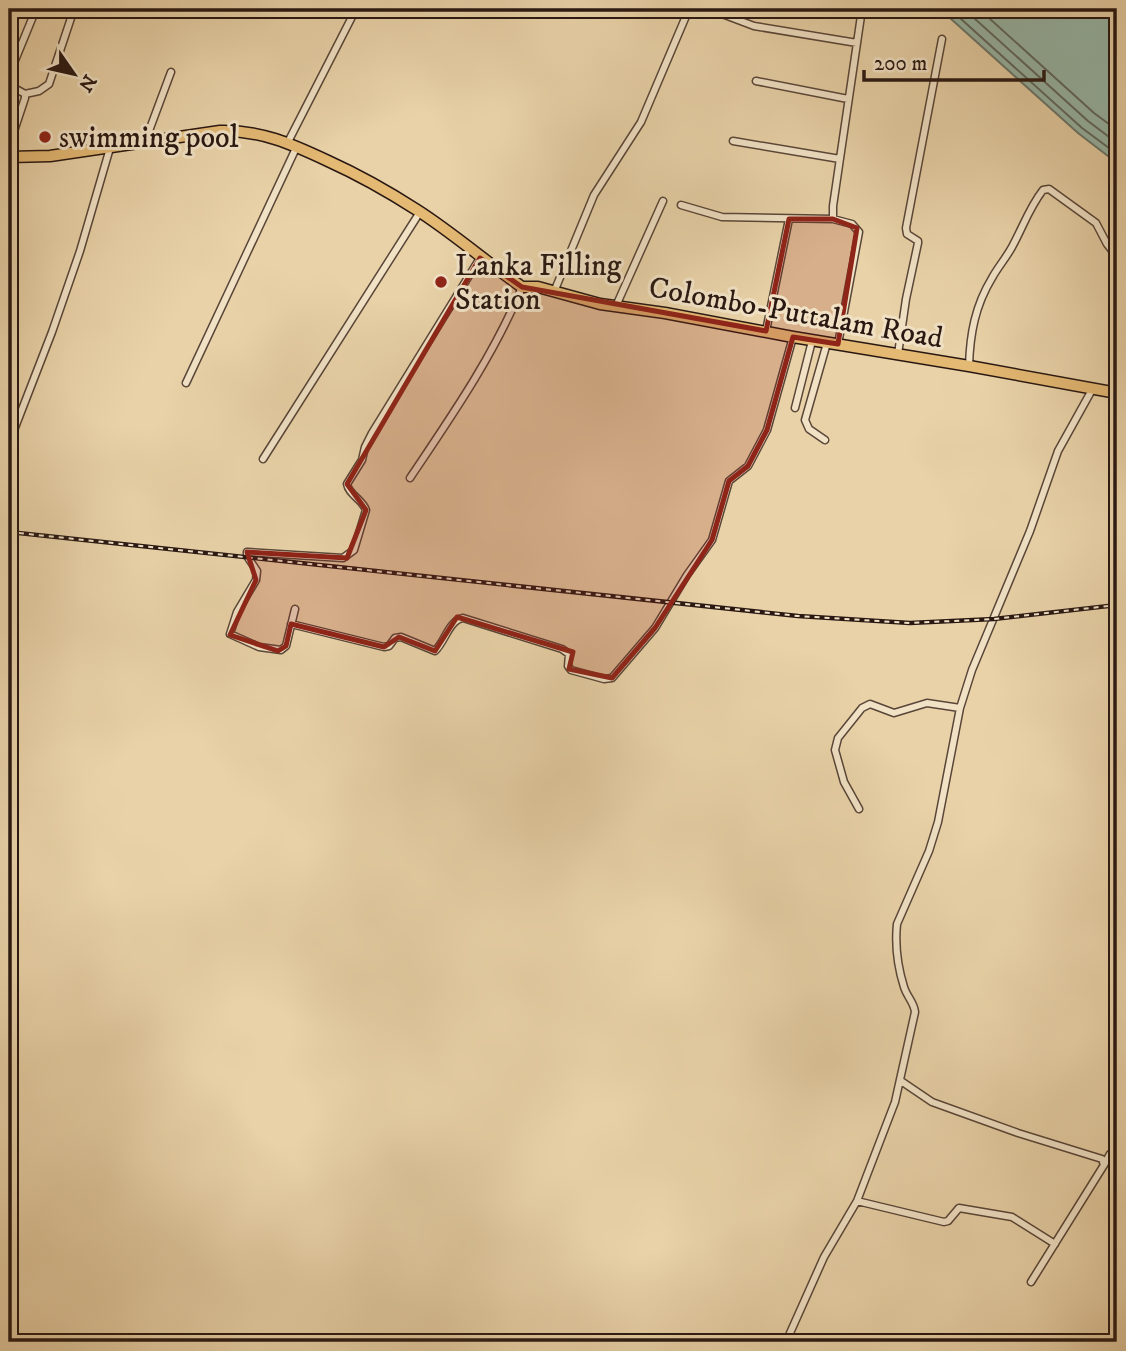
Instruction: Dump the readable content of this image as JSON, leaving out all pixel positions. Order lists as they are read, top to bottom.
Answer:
{
  "streets": {
    "highway": ["Colombo-Puttalam Road"]
  },
  "places": ["swimming pool", "Lanka Filling Station"],
  "scale_bar": "200 m",
  "north": "bottom right"
}
